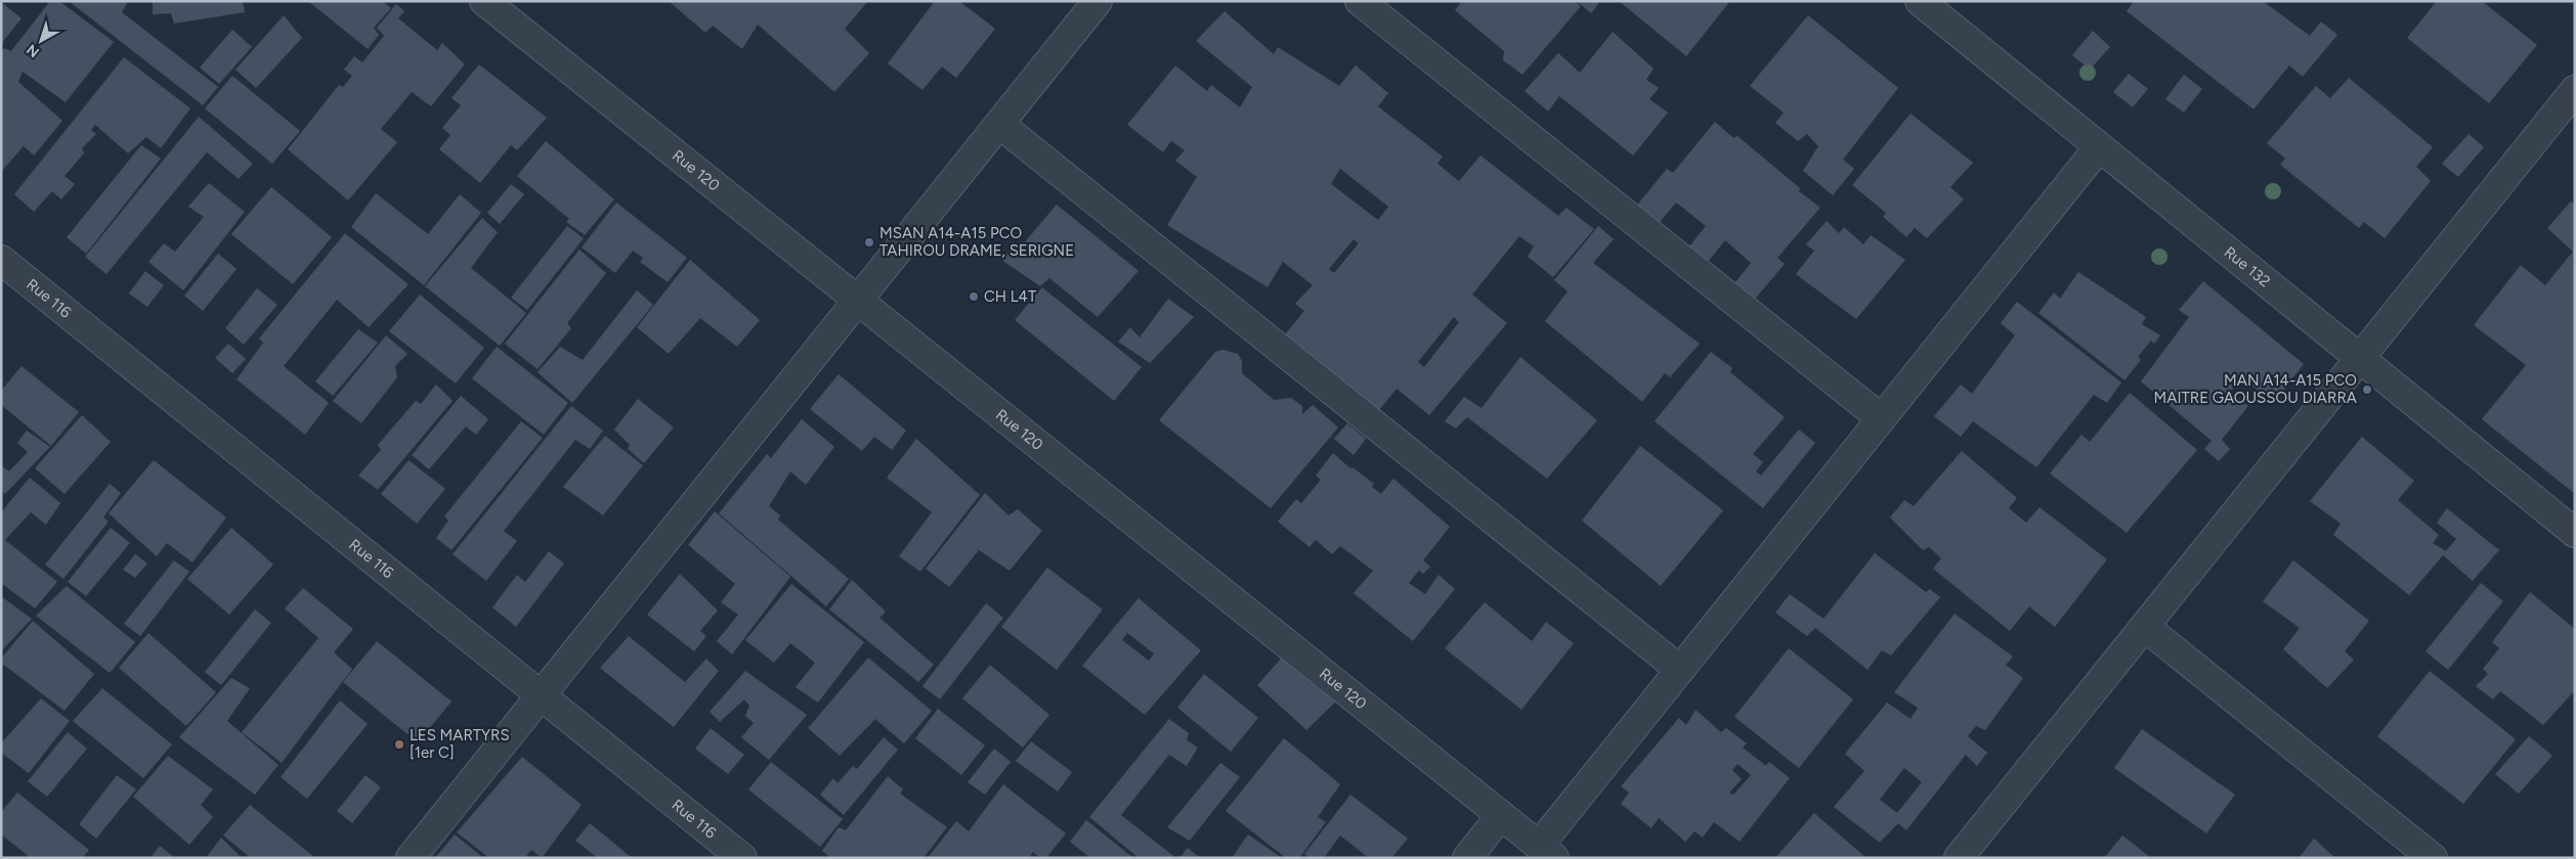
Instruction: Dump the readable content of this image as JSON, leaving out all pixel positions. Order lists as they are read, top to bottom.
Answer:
{
  "streets": {
    "street": ["Rue 120", "Rue 132", "Rue 116"]
  },
  "places": [
    "MSAN A14-A15 PCO TAHIROU DRAME, SERIGNE",
    "CH L4T",
    "MAN A14-A15 PCO MAITRE GAOUSSOU DIARRA",
    "LES MARTYRS [1er C]"
  ],
  "north": "bottom left"
}
